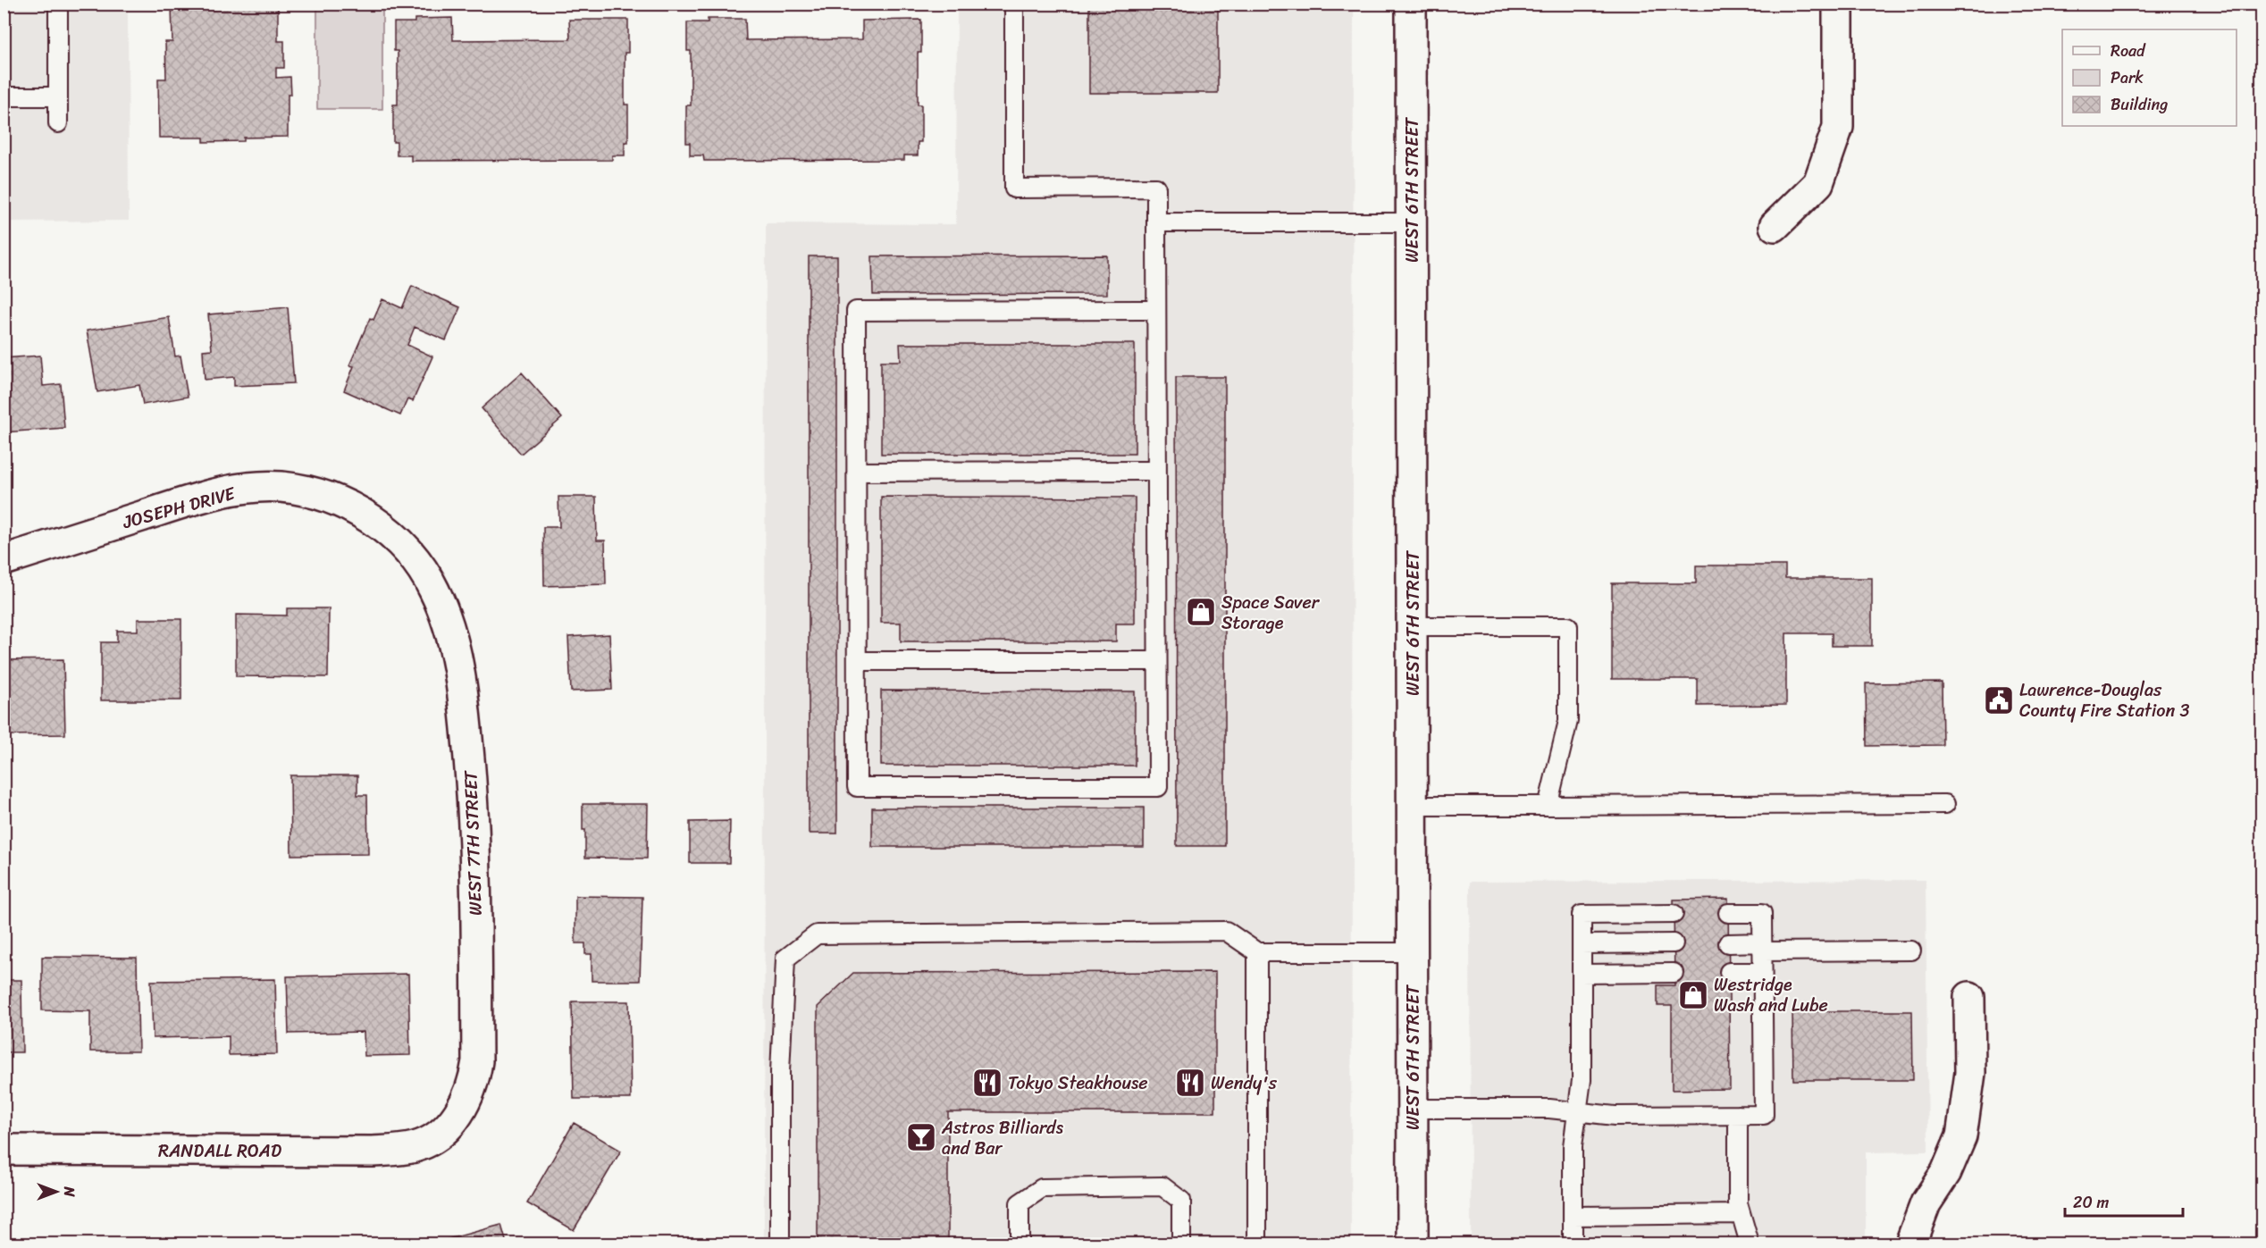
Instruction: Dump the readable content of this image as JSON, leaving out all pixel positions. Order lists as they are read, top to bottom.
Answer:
{
  "streets": {
    "street": [
      "WEST 6TH STREET",
      "JOSEPH DRIVE",
      "WEST 7TH STREET",
      "RANDALL ROAD"
    ]
  },
  "crossings": [
    ["JOSEPH DRIVE", "WEST 7TH STREET"],
    ["WEST 7TH STREET", "RANDALL ROAD"]
  ],
  "places": {
    "shop": ["Space Saver Storage", "Westridge Wash and Lube"],
    "public building": ["Lawrence-Douglas County Fire Station 3"],
    "restaurant": ["Tokyo Steakhouse", "Wendy's"],
    "bar": ["Astros Billiards and Bar"]
  },
  "legend": ["Road", "Park", "Building"],
  "scale_bar": "20 m",
  "north": "right"
}
